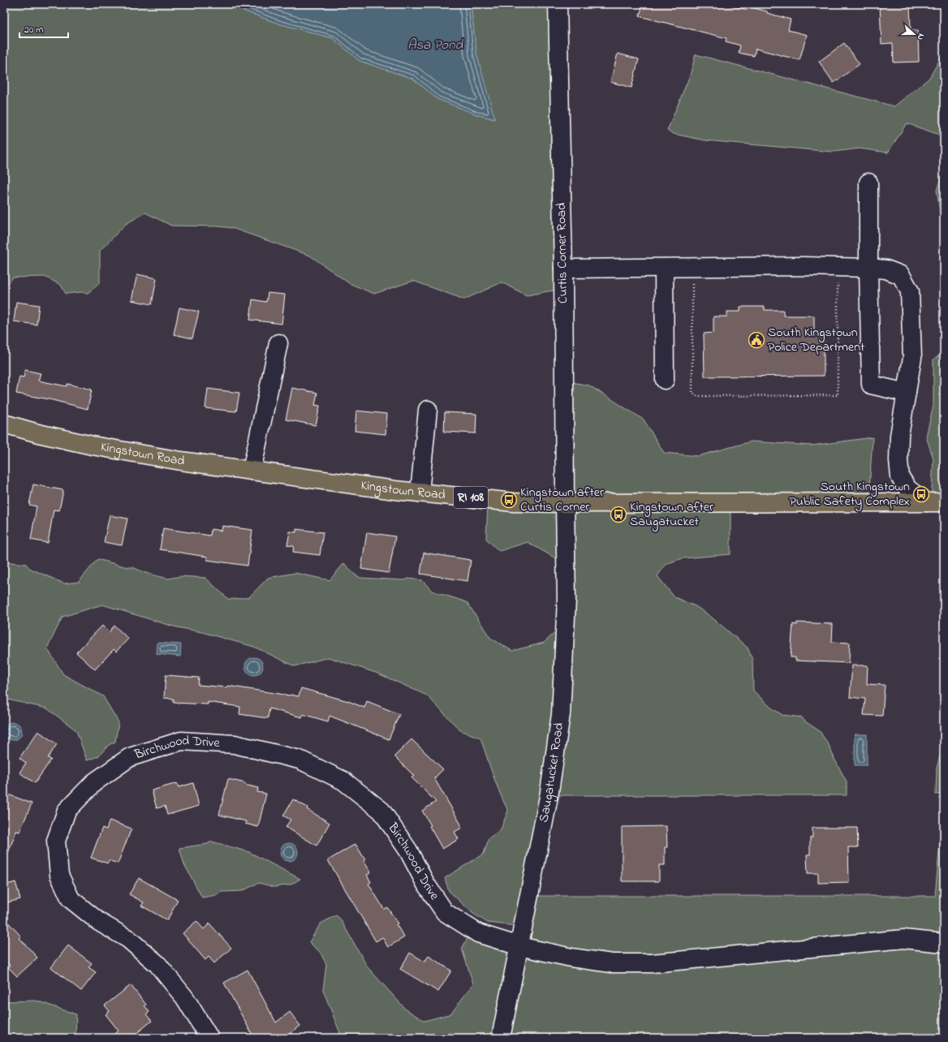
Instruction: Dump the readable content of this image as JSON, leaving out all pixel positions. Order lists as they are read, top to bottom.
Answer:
{
  "streets": {
    "main road": ["Kingstown Road", "RI 108"],
    "street": ["Curtis Corner Road", "Birchwood Drive", "Saugatucket Road"]
  },
  "crossings": [
    ["Curtis Corner Road", "Kingstown Road"],
    ["Curtis Corner Road", "Saugatucket Road"],
    ["Kingstown Road", "Saugatucket Road"],
    ["Birchwood Drive", "Saugatucket Road"]
  ],
  "water": ["Asa Pond"],
  "places": {
    "public building": ["South Kingstown Police Department"],
    "bus stop": ["South Kingstown Public Safety Complex", "Kingstown after Curtis Corner", "Kingstown after Saugatucket"]
  },
  "scale_bar": "20 m",
  "north": "right"
}
